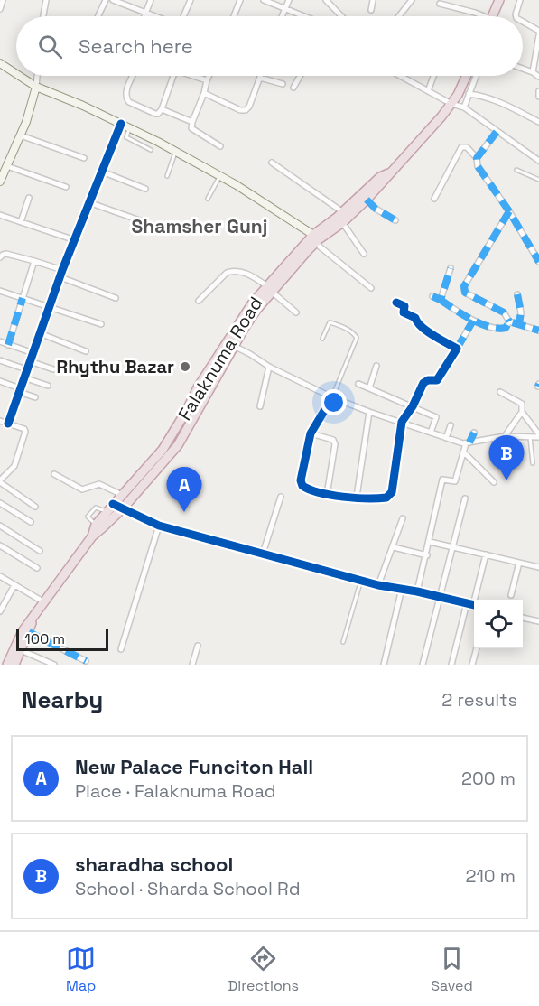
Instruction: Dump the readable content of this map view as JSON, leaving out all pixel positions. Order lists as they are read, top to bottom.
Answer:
{
  "streets": {
    "highway": ["Falaknuma Road"]
  },
  "districts": ["Shamsher Gunj"],
  "places": ["Rhythu Bazar"],
  "scale_bar": "100 m",
  "page": {
    "search": "Search here",
    "pins": ["B", "A"],
    "scale": "100 m",
    "heading": ["Nearby", "2 results"],
    "list": [
      {
        "mark": "A",
        "name": "New Palace Funciton Hall",
        "note": "Place · Falaknuma Road",
        "value": "200 m"
      },
      {
        "mark": "B",
        "name": "sharadha school",
        "note": "School · Sharda School Rd",
        "value": "210 m"
      }
    ],
    "nav": ["Map", "Directions", "Saved"]
  }
}
